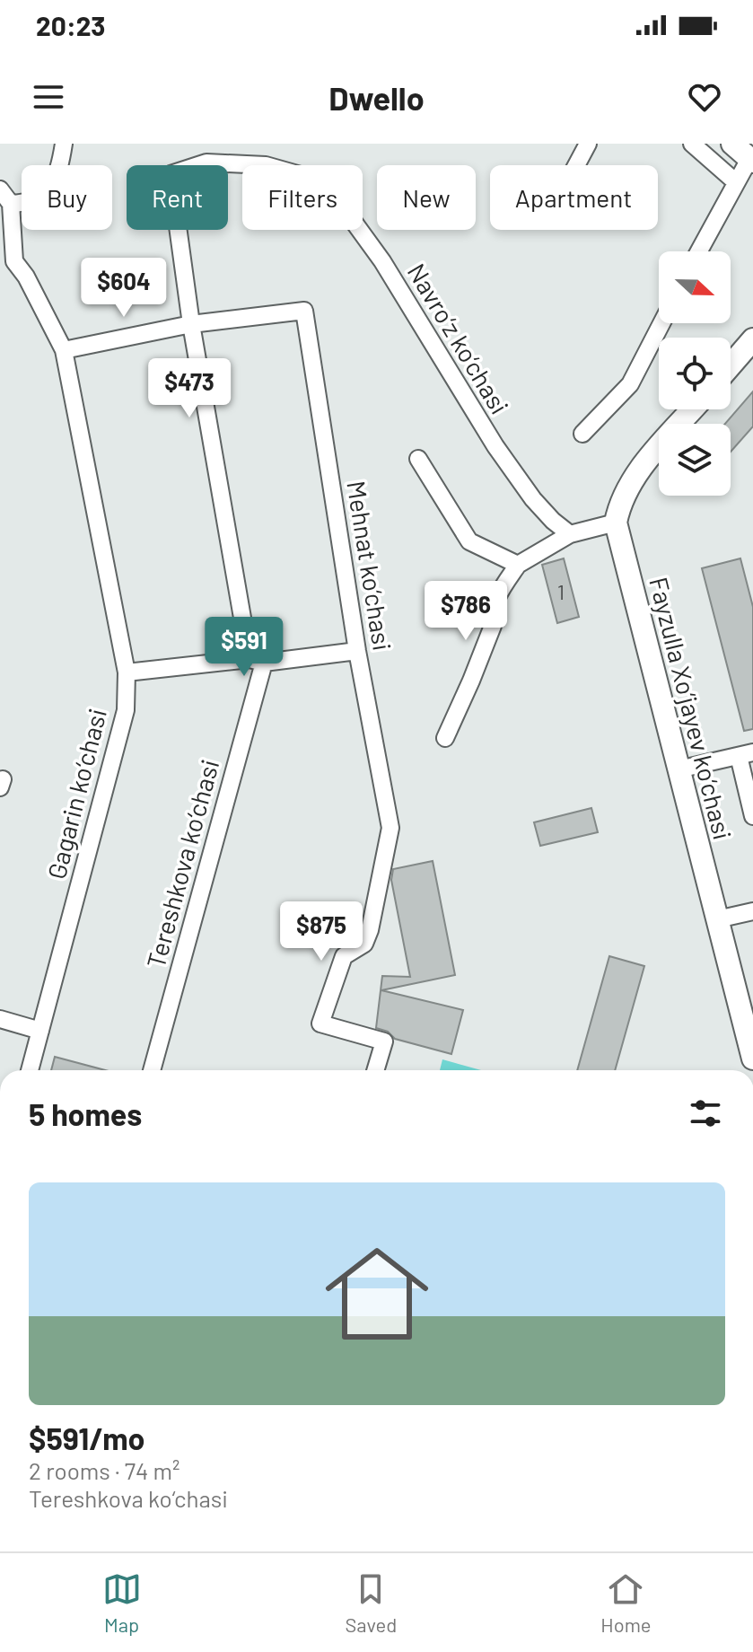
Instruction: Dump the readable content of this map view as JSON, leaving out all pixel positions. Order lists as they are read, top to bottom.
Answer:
{
  "streets": {
    "main road": ["Fayzulla Xo‘jayev ko‘chasi"],
    "street": [
      "Navro‘z ko‘chasi",
      "Mehnat ko‘chasi",
      "Gagarin ko‘chasi",
      "Tereshkova ko‘chasi"
    ]
  },
  "crossings": [
    ["Mehnat ko‘chasi", "Tereshkova ko‘chasi"]
  ],
  "house_numbers": ["1"],
  "north": "right",
  "page": {
    "status": "20:23",
    "header": "Dwello",
    "chip": [
      "Buy",
      "Rent",
      "Filters",
      "New",
      "Apartment"
    ],
    "price": [
      "$604",
      "$473",
      "$786",
      "$591",
      "$875"
    ],
    "heading": "5 homes",
    "list": [
      {
        "name": "$591/mo",
        "note": "2 rooms · 74 m² · Tereshkova ko‘chasi"
      }
    ],
    "tabs": ["Map", "Saved", "Home"]
  }
}
